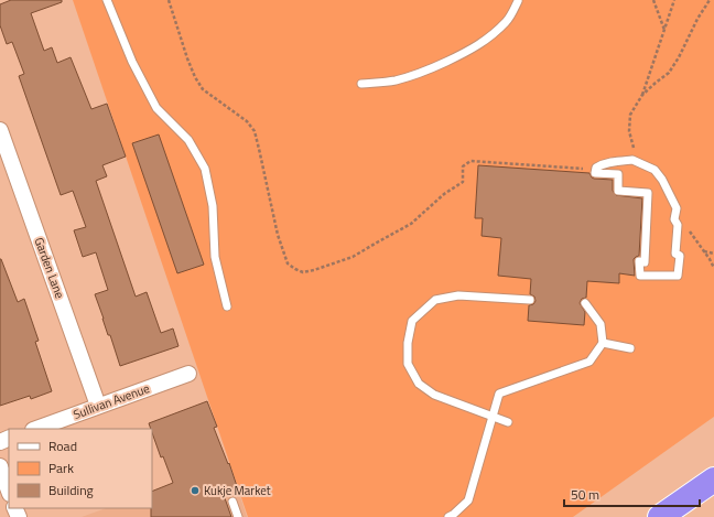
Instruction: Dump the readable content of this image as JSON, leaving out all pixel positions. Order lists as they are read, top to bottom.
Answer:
{
  "streets": {
    "street": ["Garden Lane", "Sullivan Avenue"]
  },
  "crossings": [
    ["Garden Lane", "Sullivan Avenue"]
  ],
  "places": ["Kukje Market"],
  "legend": ["Road", "Park", "Building"],
  "scale_bar": "50 m"
}
